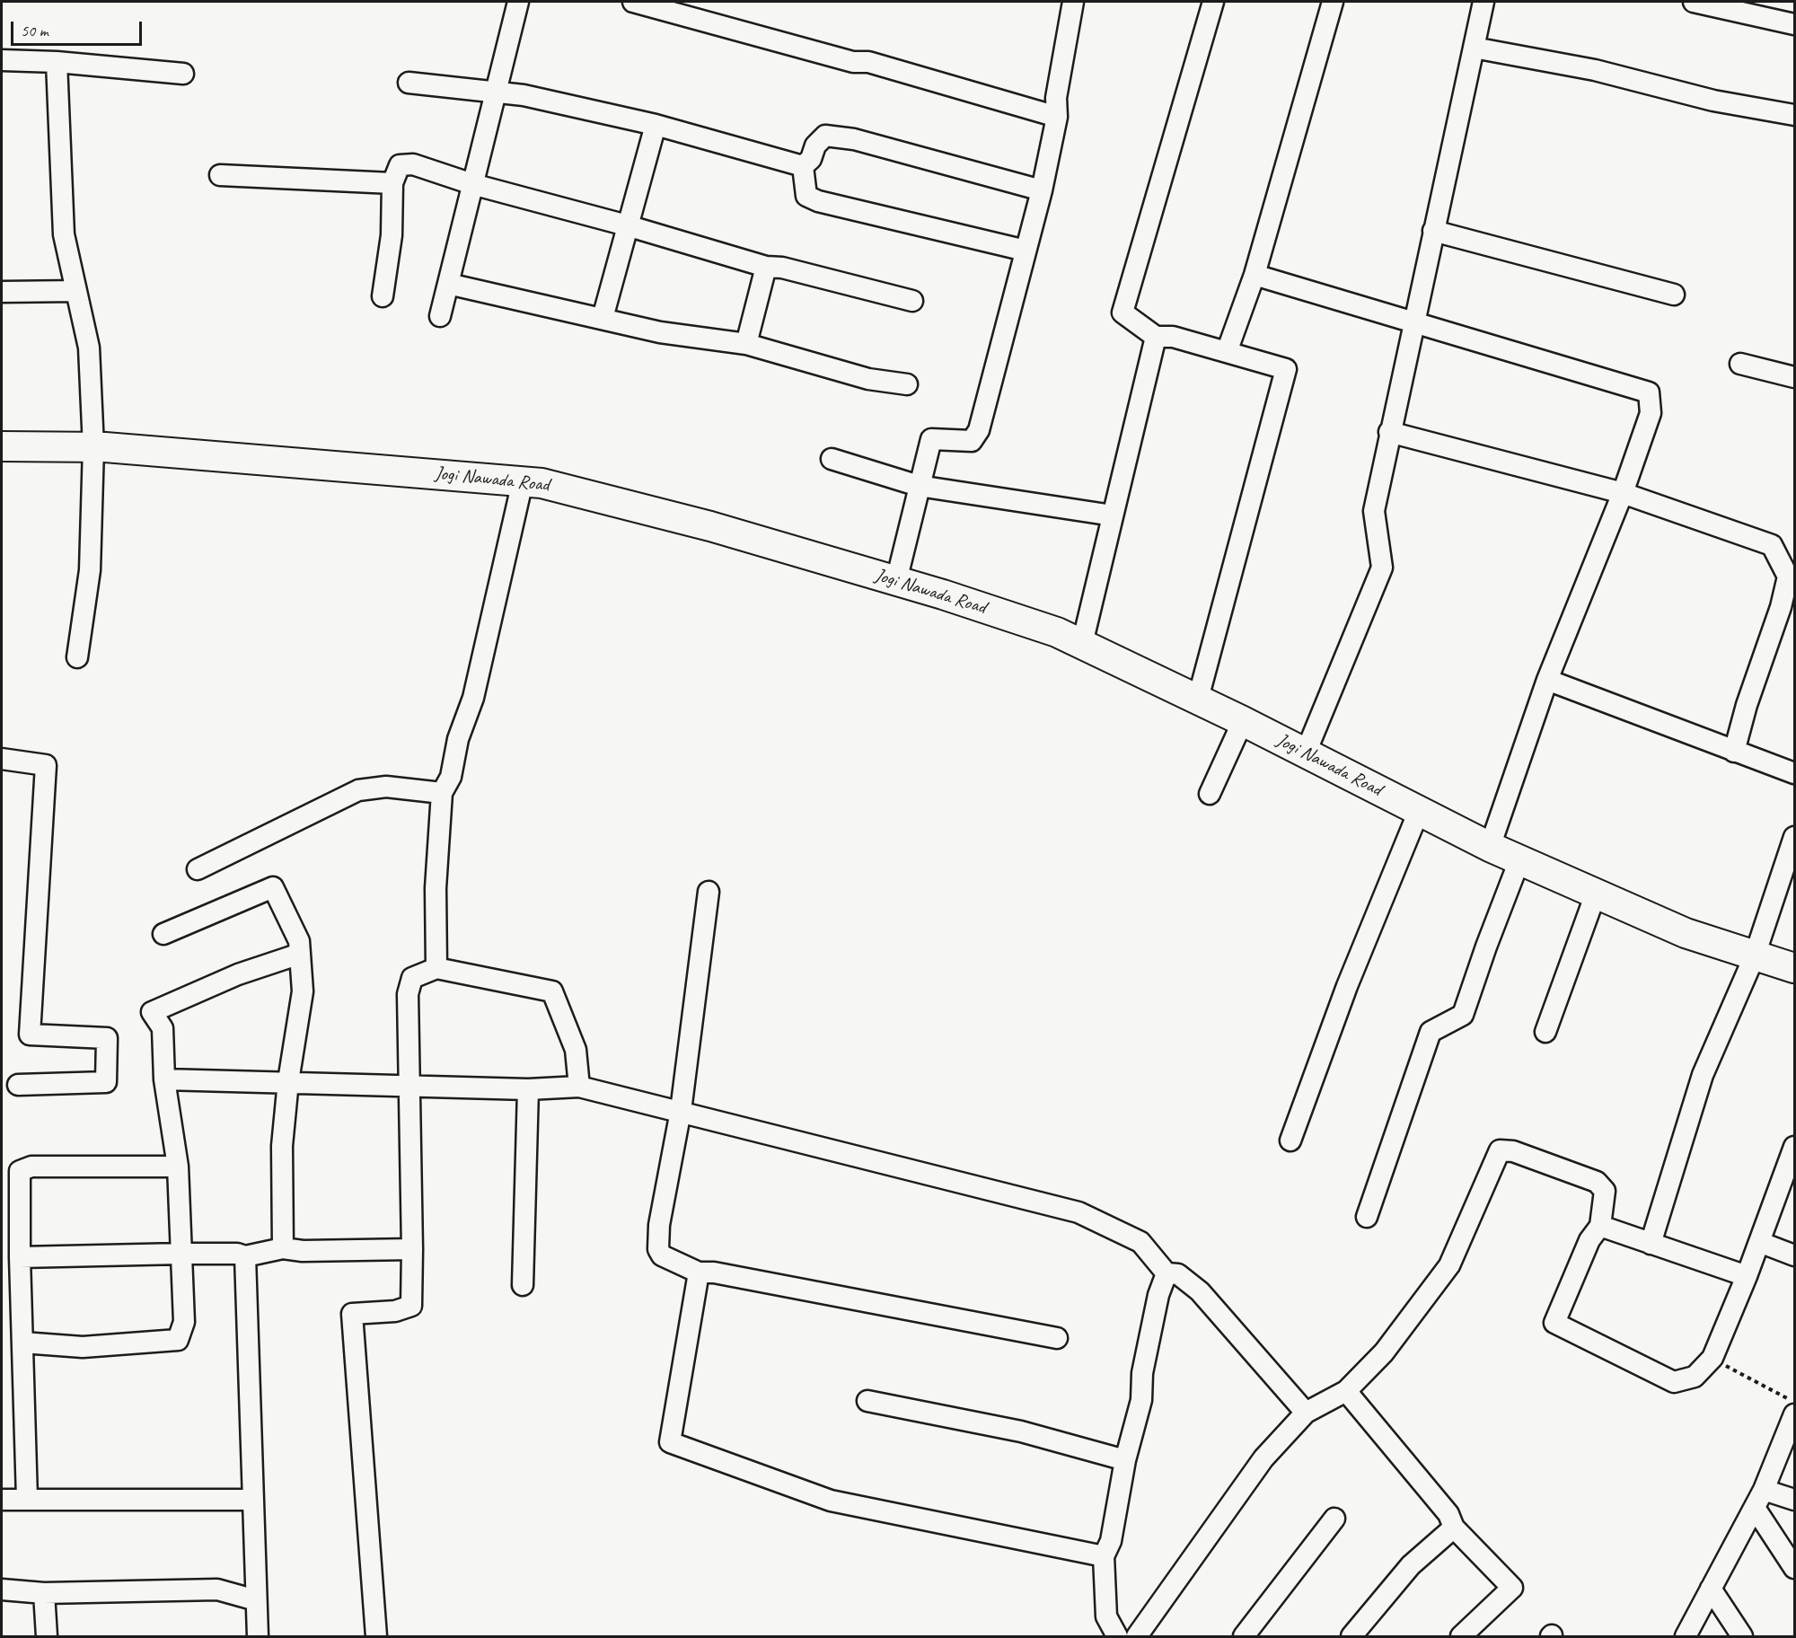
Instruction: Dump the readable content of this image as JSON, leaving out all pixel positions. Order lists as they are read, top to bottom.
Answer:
{
  "streets": {
    "street": ["Jogi Nawada Road"]
  },
  "scale_bar": "50 m"
}
